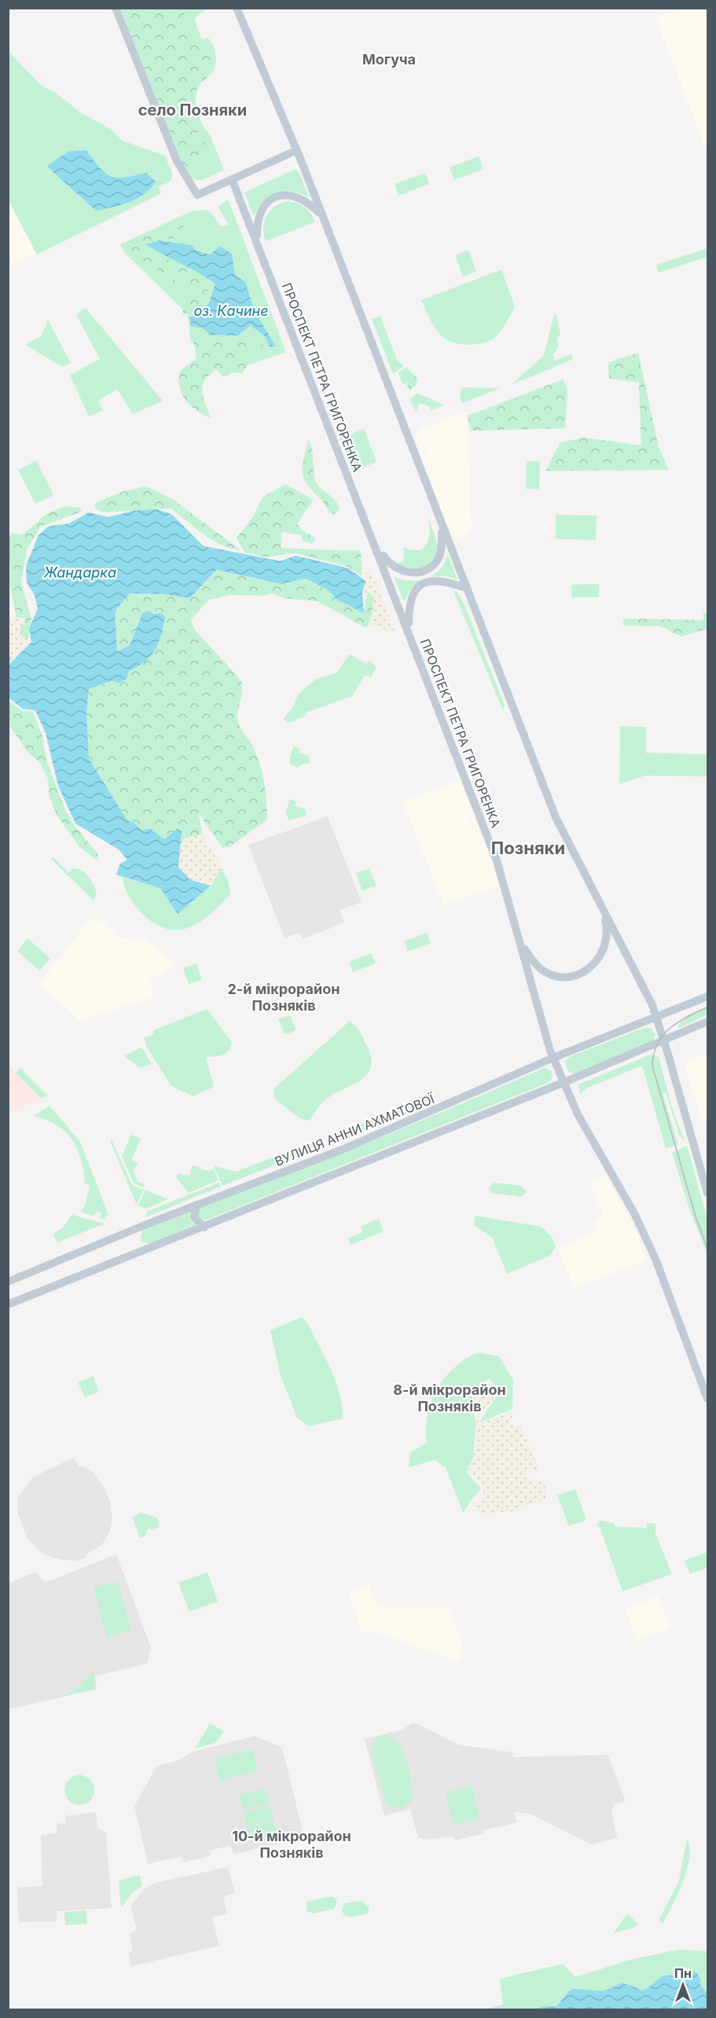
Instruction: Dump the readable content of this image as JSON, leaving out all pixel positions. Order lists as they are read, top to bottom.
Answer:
{
  "streets": {
    "main road": ["ПРОСПЕКТ ПЕТРА ГРИГОРЕНКА", "ВУЛИЦЯ АННИ АХМАТОВОЇ"]
  },
  "crossings": [
    ["ПРОСПЕКТ ПЕТРА ГРИГОРЕНКА", "ВУЛИЦЯ АННИ АХМАТОВОЇ"]
  ],
  "districts": [
    "Могуча",
    "село Позняки",
    "Позняки",
    "2-й мікрорайон Позняків",
    "8-й мікрорайон Позняків",
    "10-й мікрорайон Позняків"
  ],
  "water": ["оз. Качине", "Жандарка"],
  "north": "top"
}
